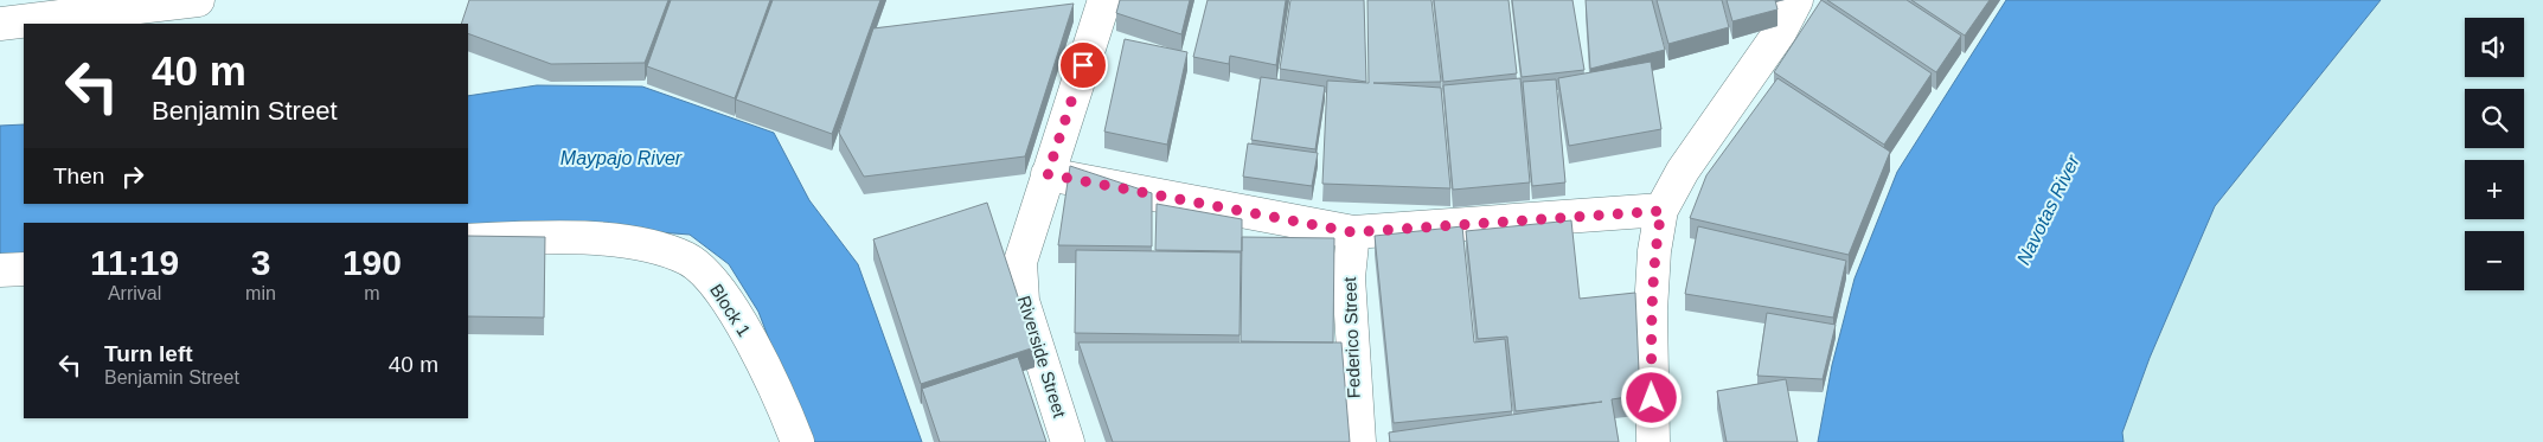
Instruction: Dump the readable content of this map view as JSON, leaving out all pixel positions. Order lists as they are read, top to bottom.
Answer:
{
  "streets": {
    "street": ["Block 1", "Federico Street", "Riverside Street"]
  },
  "water": ["Maypajo River", "Navotas River"],
  "page": {
    "map_buttons": ["+", "−"],
    "turn": ["40 m", "Benjamin Street"],
    "then": "Then",
    "eta": [
      "11:19",
      "Arrival",
      "3",
      "min",
      "190",
      "m"
    ],
    "list": [
      {
        "name": "Turn left",
        "note": "Benjamin Street",
        "value": "40 m"
      }
    ]
  }
}
